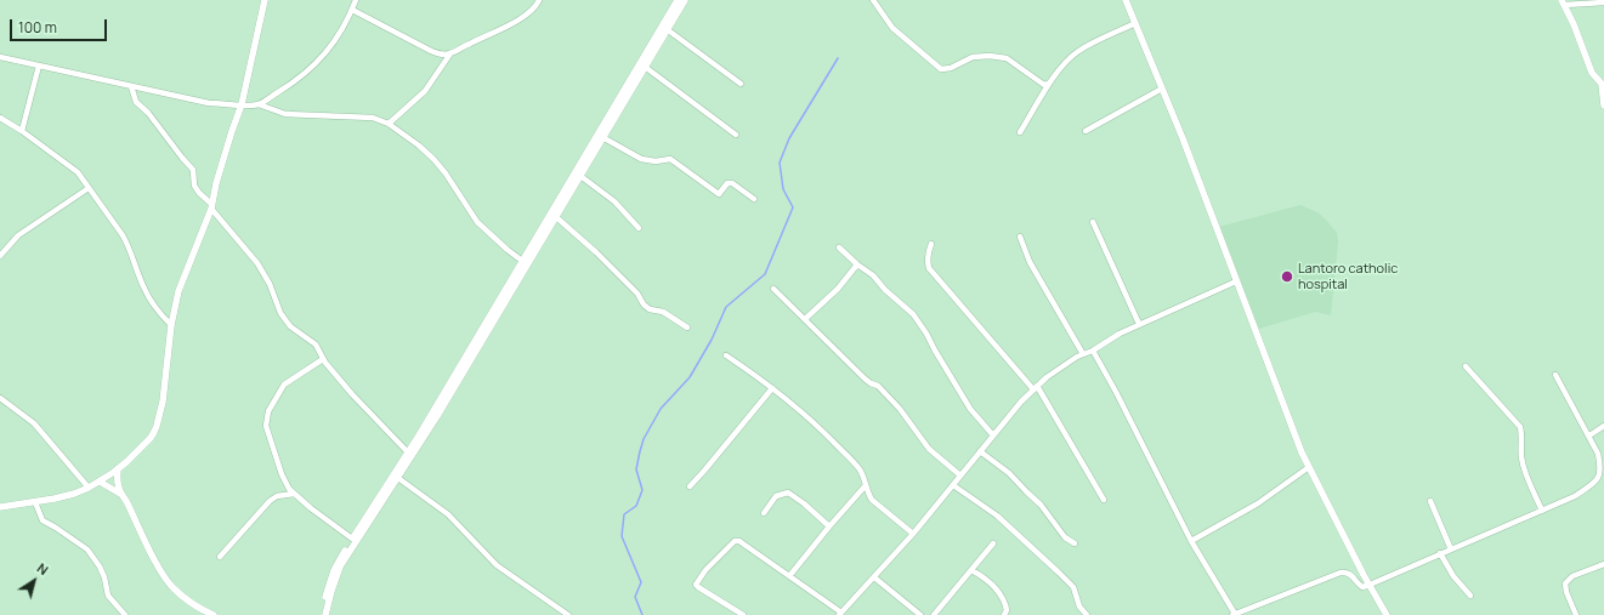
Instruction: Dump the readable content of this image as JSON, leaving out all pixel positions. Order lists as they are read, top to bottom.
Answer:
{
  "places": ["Lantoro catholic hospital"],
  "scale_bar": "100 m",
  "north": "top right"
}
